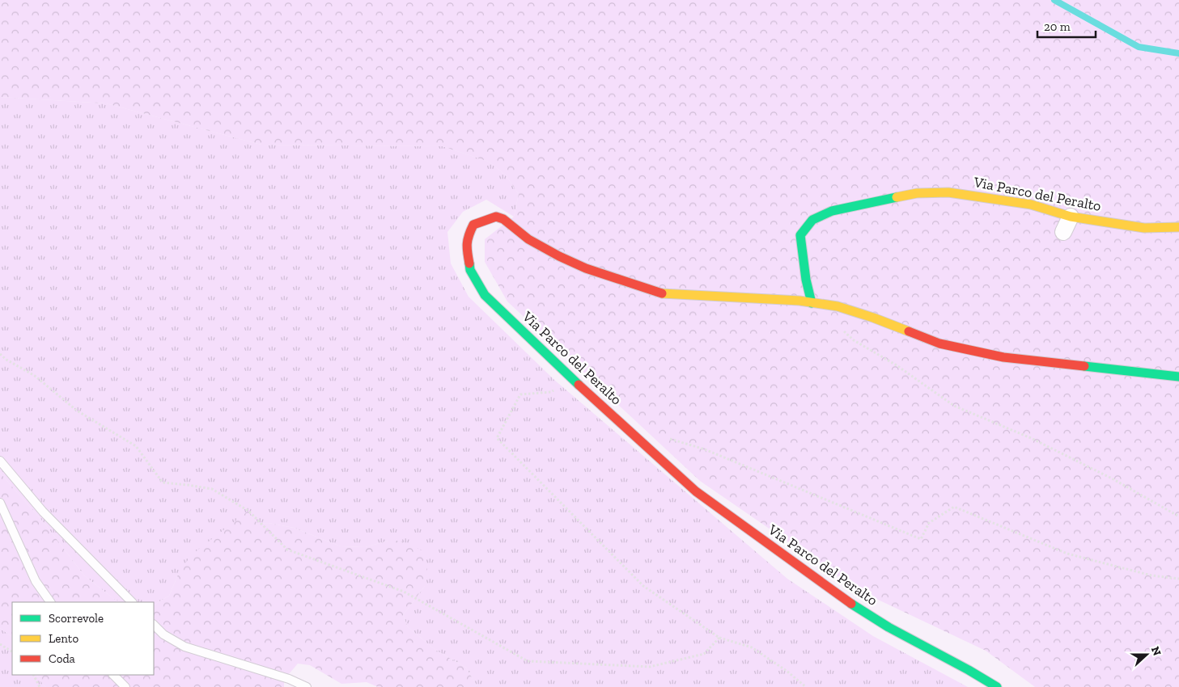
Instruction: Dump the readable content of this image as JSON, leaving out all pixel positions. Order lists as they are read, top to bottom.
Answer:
{
  "streets": {
    "street": ["Via Parco del Peralto"]
  },
  "legend": ["Scorrevole", "Lento", "Coda"],
  "scale_bar": "20 m",
  "north": "right"
}
